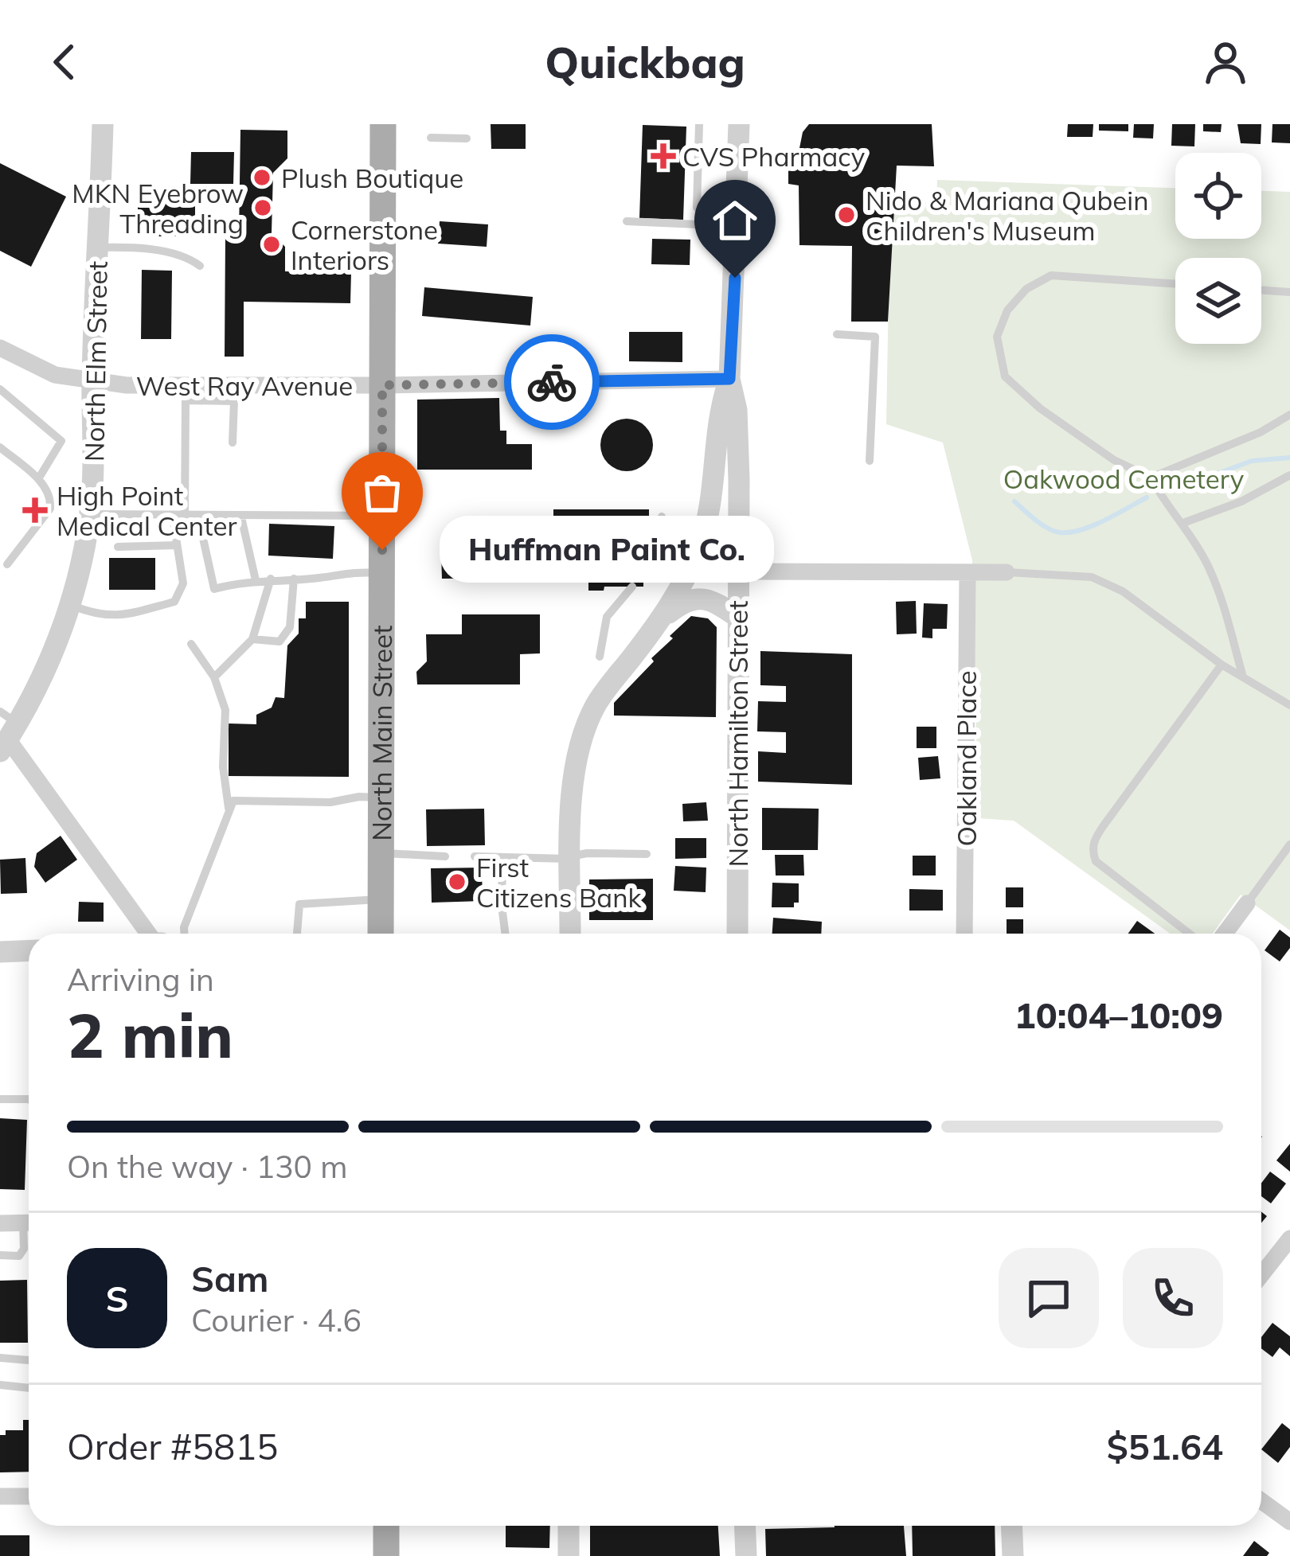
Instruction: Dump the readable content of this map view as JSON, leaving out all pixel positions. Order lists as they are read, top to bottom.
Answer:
{
  "streets": {
    "main road": ["North Main Street"],
    "street": [
      "North Elm Street",
      "West Ray Avenue",
      "North Hamilton Street",
      "Oakland Place"
    ]
  },
  "crossings": [
    ["North Elm Street", "West Ray Avenue"],
    ["West Ray Avenue", "North Main Street"],
    ["West Ray Avenue", "North Hamilton Street"]
  ],
  "parks": ["Oakwood Cemetery"],
  "places": {
    "health": ["CVS Pharmacy", "High Point Medical Center"],
    "other": [
      "Plush Boutique",
      "MKN Eyebrow Threading",
      "Nido & Mariana Qubein Children's Museum",
      "Cornerstone Interiors",
      "Huffman Paint Co.",
      "First Citizens Bank"
    ]
  },
  "page": {
    "header": "Quickbag",
    "bubble": "Huffman Paint Co.",
    "heading": ["2 min", "Arriving in", "10:04–10:09"],
    "panel": [
      "Sam",
      "Courier · 4.6",
      "Order #5815",
      "$51.64"
    ],
    "bar": "On the way · 130 m",
    "round": "S"
  }
}
